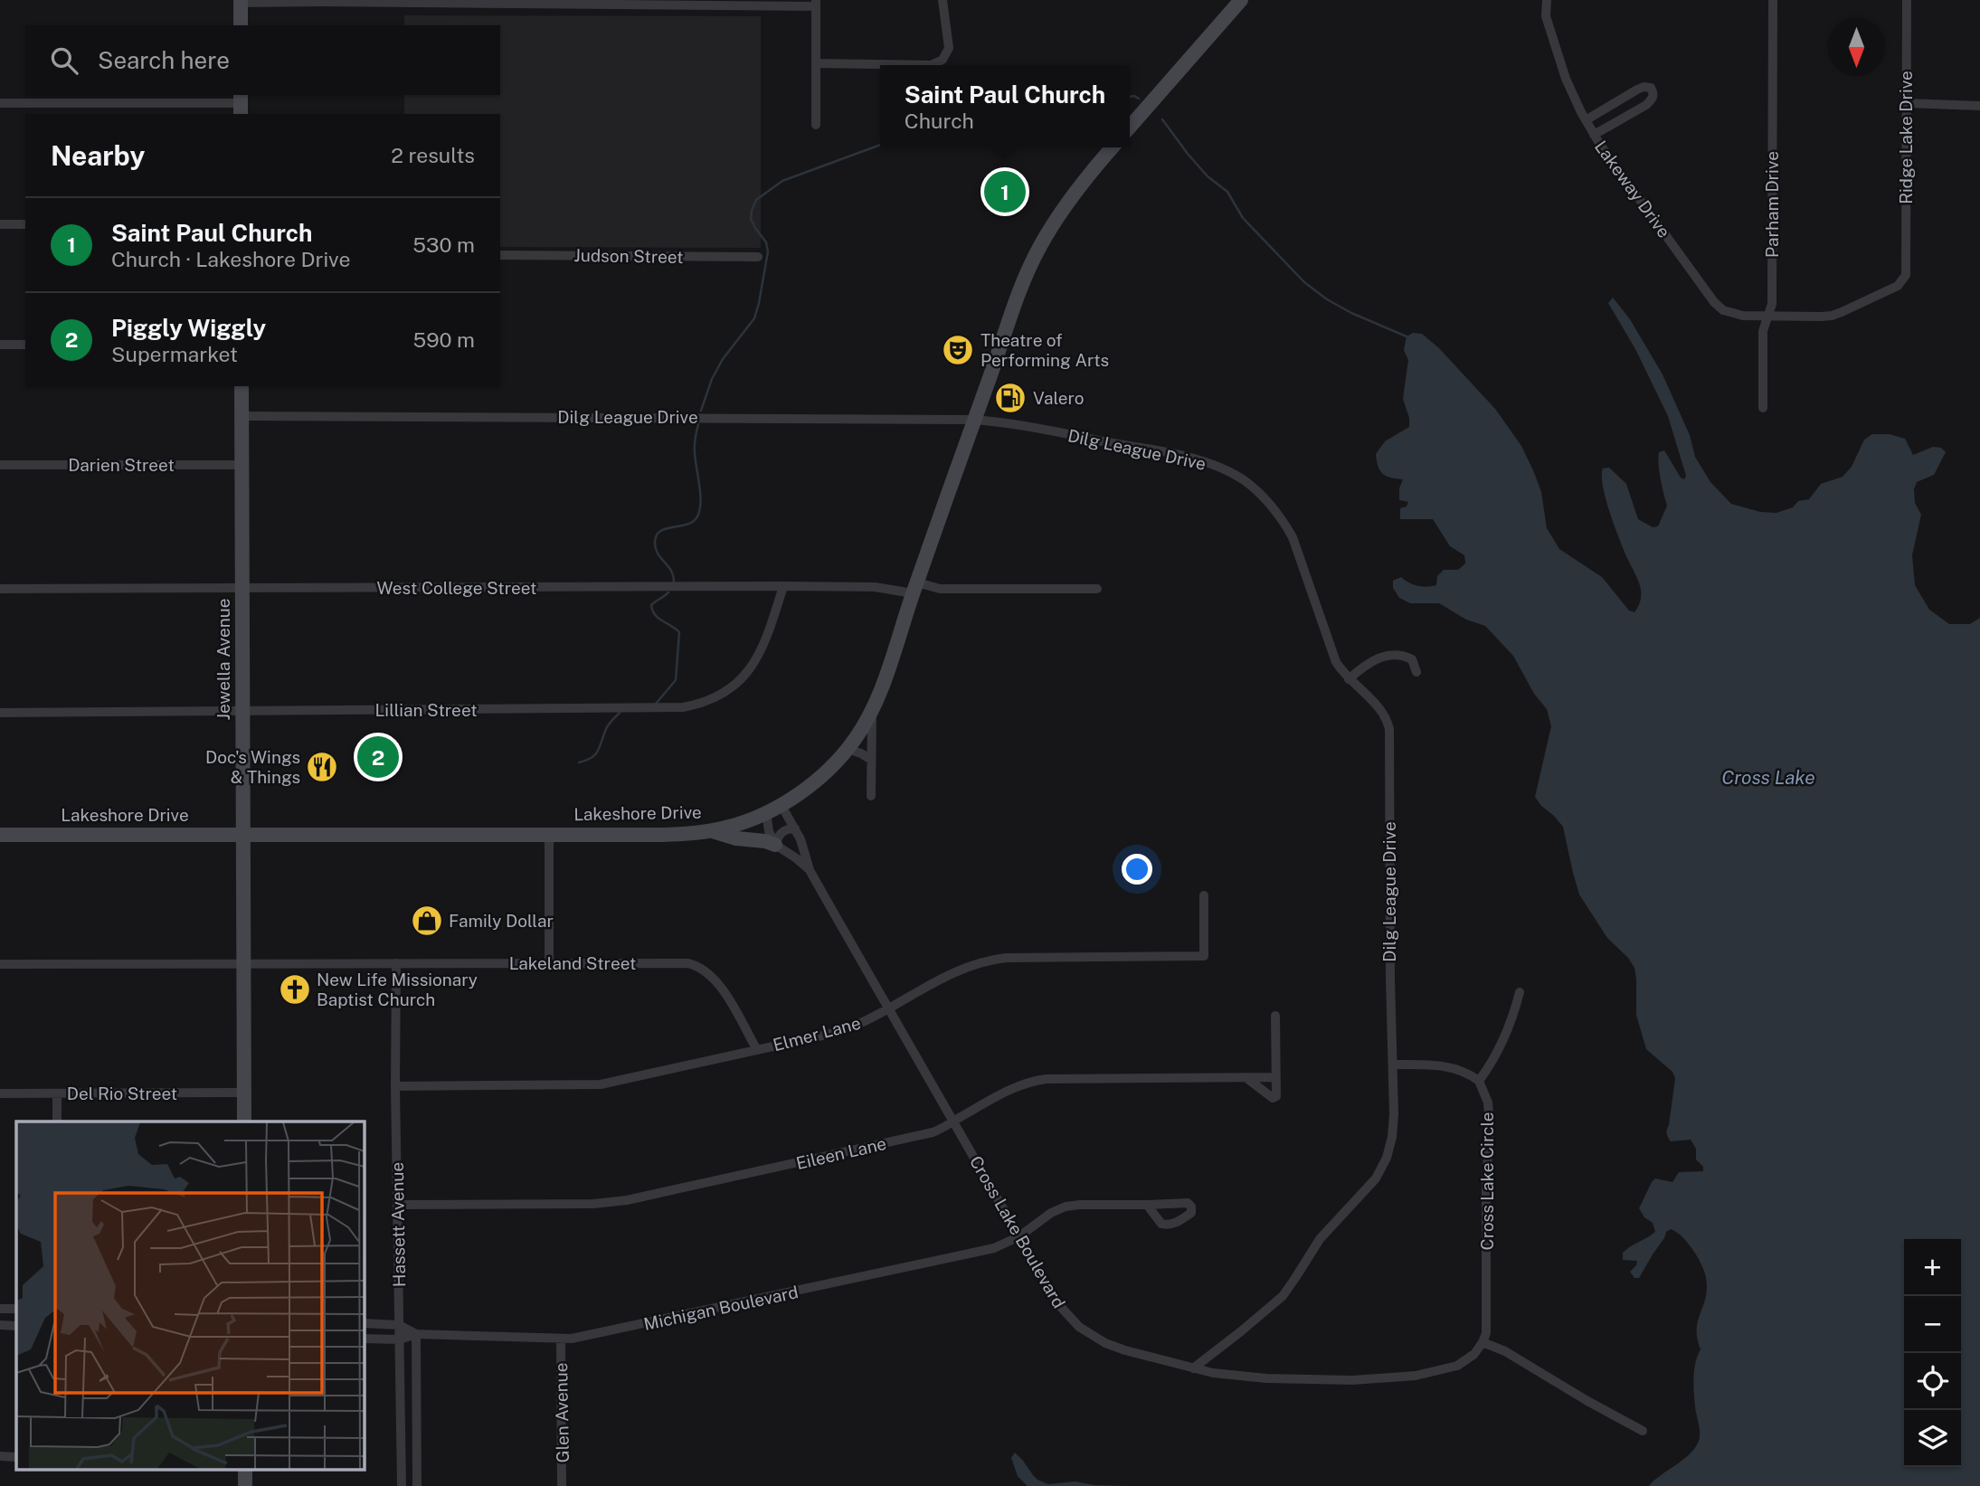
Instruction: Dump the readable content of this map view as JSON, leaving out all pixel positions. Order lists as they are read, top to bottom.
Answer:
{
  "streets": {
    "main road": ["Jewella Avenue", "Lakeshore Drive"],
    "street": [
      "Ridge Lake Drive",
      "Lakeway Drive",
      "Parham Drive",
      "Judson Street",
      "Dilg League Drive",
      "Darien Street",
      "West College Street",
      "Lillian Street",
      "Lakeland Street",
      "Elmer Lane",
      "Del Rio Street",
      "Eileen Lane",
      "Cross Lake Circle",
      "Hassett Avenue",
      "Cross Lake Boulevard",
      "Michigan Boulevard",
      "Glen Avenue"
    ]
  },
  "crossings": [
    ["Ridge Lake Drive", "Lakeway Drive"],
    ["Lakeway Drive", "Parham Drive"],
    ["Dilg League Drive", "Jewella Avenue"],
    ["Dilg League Drive", "Lakeshore Drive"],
    ["Dilg League Drive", "Cross Lake Boulevard"],
    ["Darien Street", "Jewella Avenue"],
    ["West College Street", "Jewella Avenue"],
    ["West College Street", "Lillian Street"],
    ["West College Street", "Lakeshore Drive"],
    ["Jewella Avenue", "Lillian Street"],
    ["Jewella Avenue", "Lakeshore Drive"],
    ["Jewella Avenue", "Lakeland Street"],
    ["Jewella Avenue", "Del Rio Street"],
    ["Lakeshore Drive", "Cross Lake Boulevard"],
    ["Lakeland Street", "Elmer Lane"],
    ["Lakeland Street", "Hassett Avenue"],
    ["Elmer Lane", "Hassett Avenue"],
    ["Elmer Lane", "Cross Lake Boulevard"],
    ["Eileen Lane", "Hassett Avenue"],
    ["Eileen Lane", "Cross Lake Boulevard"],
    ["Cross Lake Circle", "Cross Lake Boulevard"],
    ["Hassett Avenue", "Michigan Boulevard"],
    ["Cross Lake Boulevard", "Michigan Boulevard"],
    ["Michigan Boulevard", "Glen Avenue"]
  ],
  "water": ["Cross Lake"],
  "places": {
    "theatre": ["Theatre of Performing Arts"],
    "fuel station": ["Valero"],
    "restaurant": ["Doc's Wings & Things"],
    "shop": ["Family Dollar"],
    "church": ["New Life Missionary Baptist Church"]
  },
  "north": "bottom",
  "page": {
    "search": "Search here",
    "popup": ["Saint Paul Church", "Church"],
    "heading": ["Nearby", "2 results"],
    "pins": ["1", "2"],
    "list": [
      {
        "mark": "1",
        "name": "Saint Paul Church",
        "note": "Church · Lakeshore Drive",
        "value": "530 m"
      },
      {
        "mark": "2",
        "name": "Piggly Wiggly",
        "note": "Supermarket",
        "value": "590 m"
      }
    ],
    "map_buttons": ["+", "−"]
  }
}
